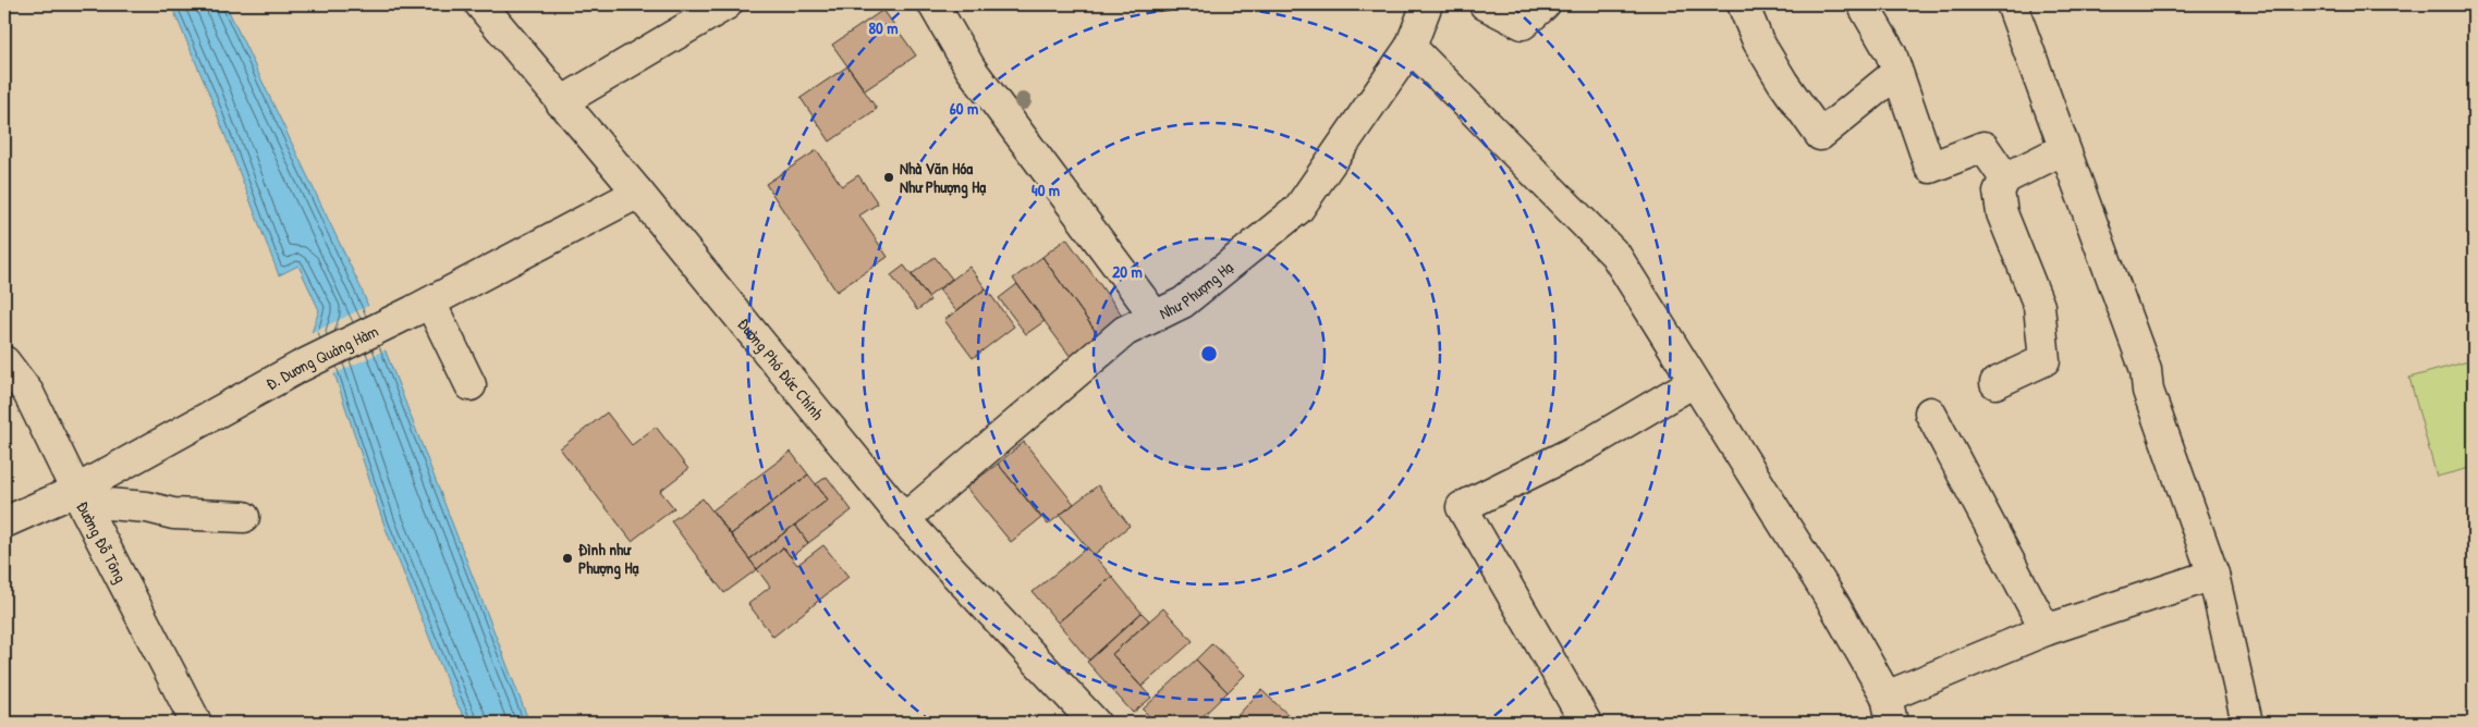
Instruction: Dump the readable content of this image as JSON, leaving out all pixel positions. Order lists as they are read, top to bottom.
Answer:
{
  "streets": {
    "street": [
      "Như Phượng Hạ",
      "Đ. Dương Quảng Hàm",
      "Đường Phó Đức Chính",
      "Đường Đỗ Tông"
    ]
  },
  "crossings": [
    ["Như Phượng Hạ", "Đường Phó Đức Chính"],
    ["Đ. Dương Quảng Hàm", "Đường Phó Đức Chính"],
    ["Đ. Dương Quảng Hàm", "Đường Đỗ Tông"]
  ],
  "places": ["Nhà Văn Hóa Như Phượng Hạ", "Đình như Phượng Hạ"],
  "rings": [
    "80 m",
    "60 m",
    "40 m",
    "20 m"
  ]
}
